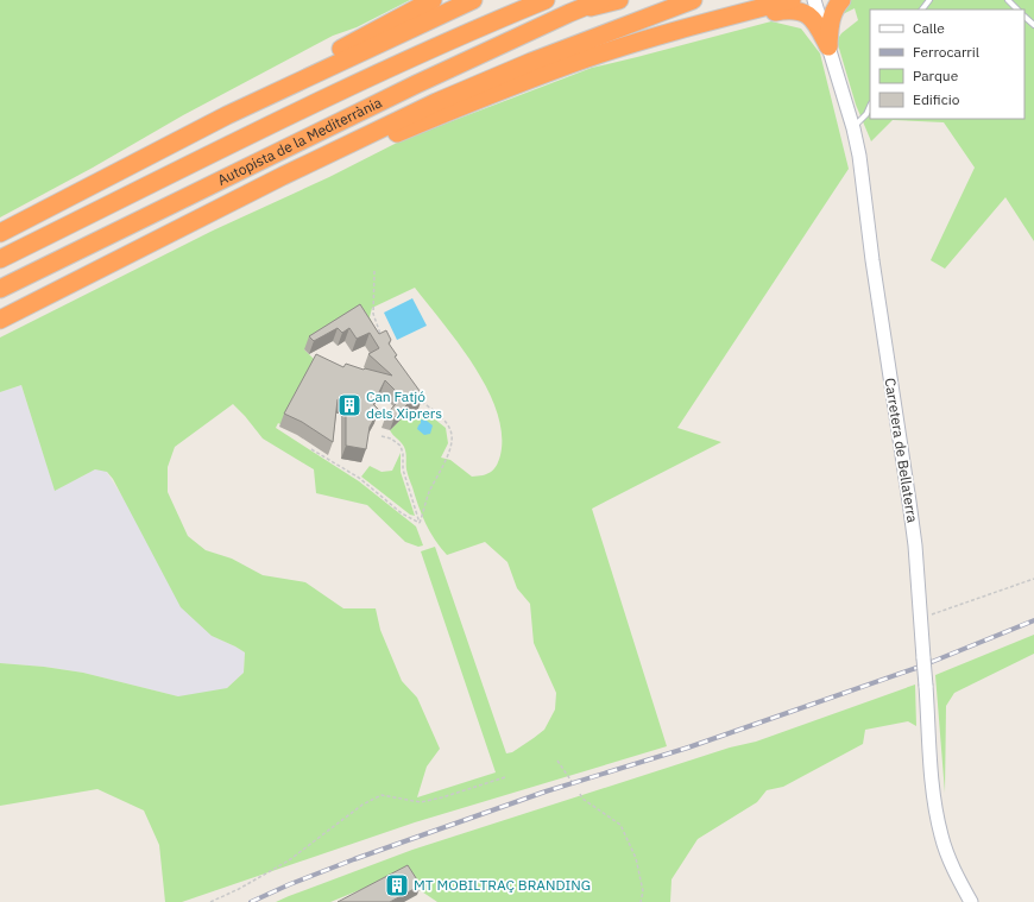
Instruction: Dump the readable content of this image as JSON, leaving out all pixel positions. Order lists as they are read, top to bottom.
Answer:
{
  "streets": {
    "highway": ["Autopista de la Mediterrània"],
    "street": ["Carretera de Bellaterra"]
  },
  "places": {
    "building": ["Can Fatjó dels Xiprers", "MT MOBILTRAÇ BRANDING"]
  },
  "legend": [
    "Calle",
    "Ferrocarril",
    "Parque",
    "Edificio"
  ]
}
